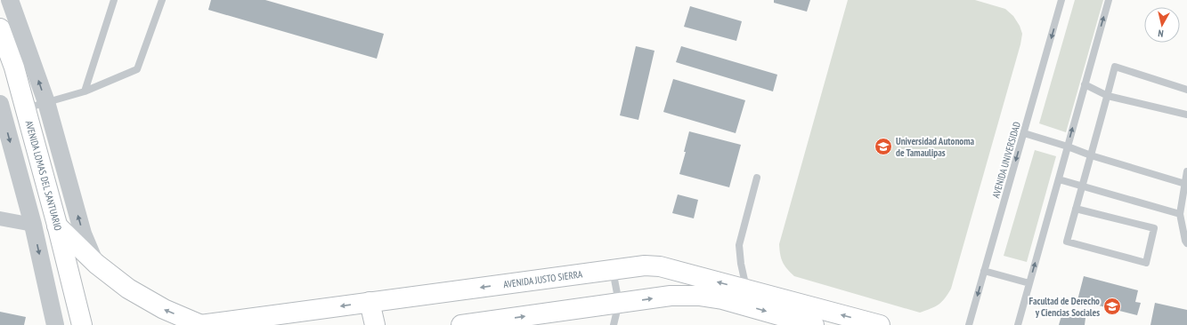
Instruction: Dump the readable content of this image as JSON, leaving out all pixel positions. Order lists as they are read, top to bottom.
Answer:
{
  "streets": {
    "main road": ["AVENIDA LOMAS DEL SANTUARIO", "AVENIDA JUSTO SIERRA"],
    "lane": ["AVENIDA UNIVERSIDAD"]
  },
  "places": {
    "school or university": ["Universidad Autonoma de Tamaulipas", "Facultad de Derecho y Ciencias Sociales"]
  },
  "north": "bottom"
}
